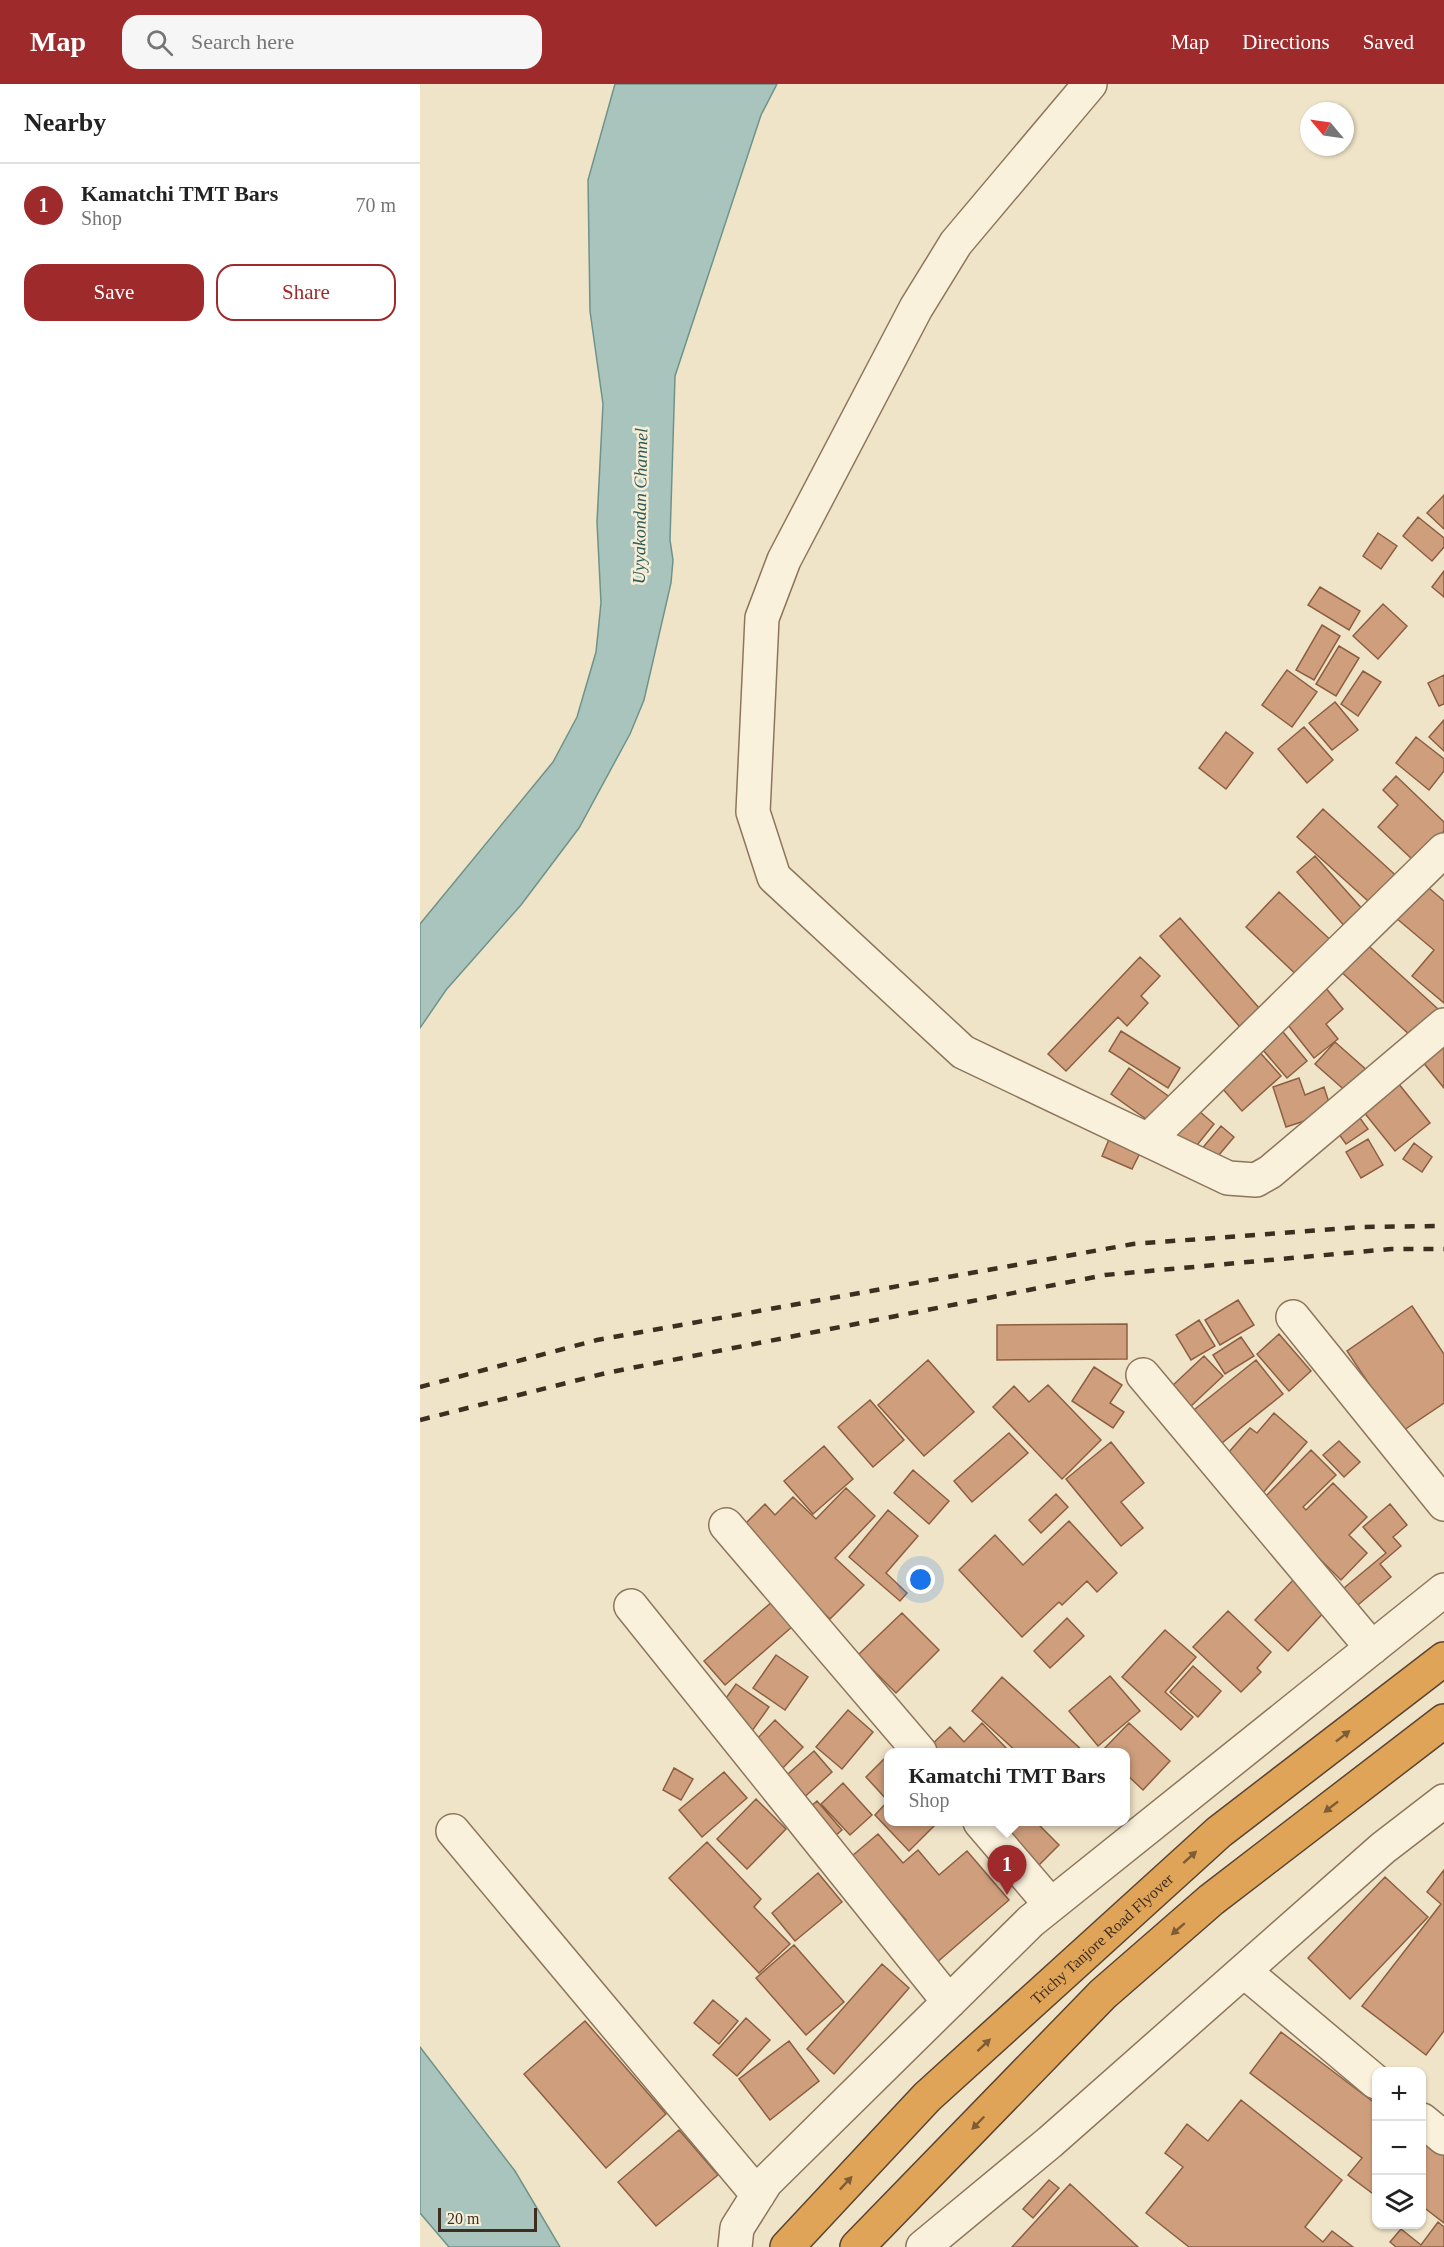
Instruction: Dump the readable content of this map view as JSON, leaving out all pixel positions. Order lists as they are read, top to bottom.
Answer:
{
  "streets": {
    "highway": ["Trichy Tanjore Road Flyover"]
  },
  "water": ["Uyyakondan Channel"],
  "scale_bar": "20 m",
  "north": "top left",
  "page": {
    "header": "Map",
    "search": "Search here",
    "nav": ["Map", "Directions", "Saved"],
    "heading": "Nearby",
    "list": [
      {
        "mark": "1",
        "name": "Kamatchi TMT Bars",
        "note": "Shop",
        "value": "70 m"
      }
    ],
    "buttons": ["Save", "Share"],
    "popup": ["Kamatchi TMT Bars", "Shop"],
    "pins": "1",
    "map_buttons": ["+", "−"],
    "scale": "20 m"
  }
}
